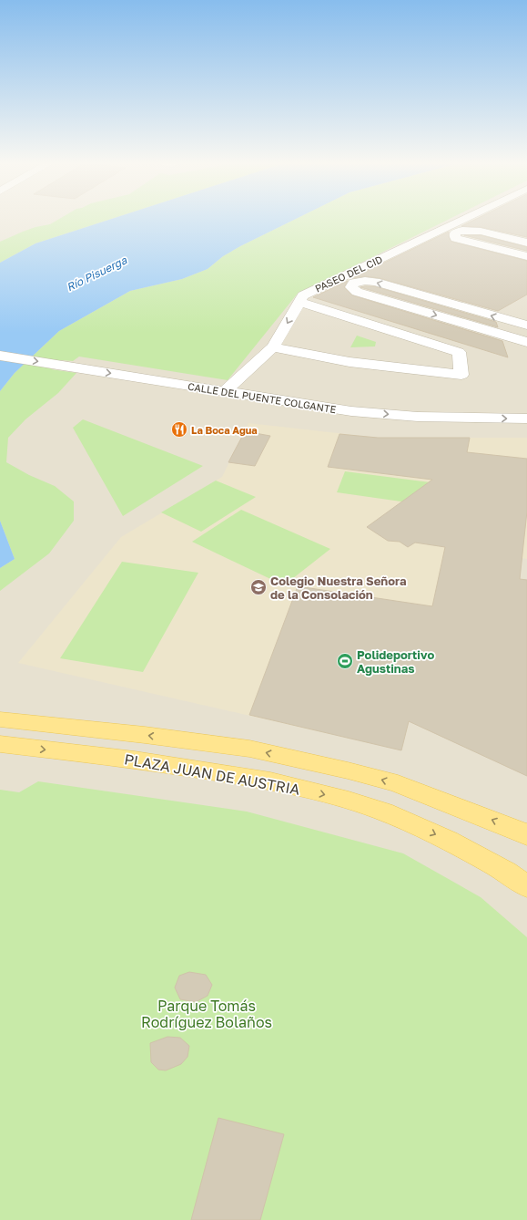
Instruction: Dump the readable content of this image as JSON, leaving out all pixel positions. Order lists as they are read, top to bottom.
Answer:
{
  "streets": {
    "main road": ["PLAZA JUAN DE AUSTRIA"],
    "street": ["PASEO DEL CID", "CALLE DEL PUENTE COLGANTE"]
  },
  "crossings": [
    ["PASEO DEL CID", "CALLE DEL PUENTE COLGANTE"]
  ],
  "one_way": ["CALLE DEL PUENTE COLGANTE"],
  "water": ["Río Pisuerga"],
  "parks": ["Parque Tomás Rodríguez Bolaños"],
  "places": {
    "restaurant": ["La Boca Agua"],
    "school or university": ["Colegio Nuestra Señora de la Consolación"],
    "sports": ["Polideportivo Agustinas"]
  }
}
